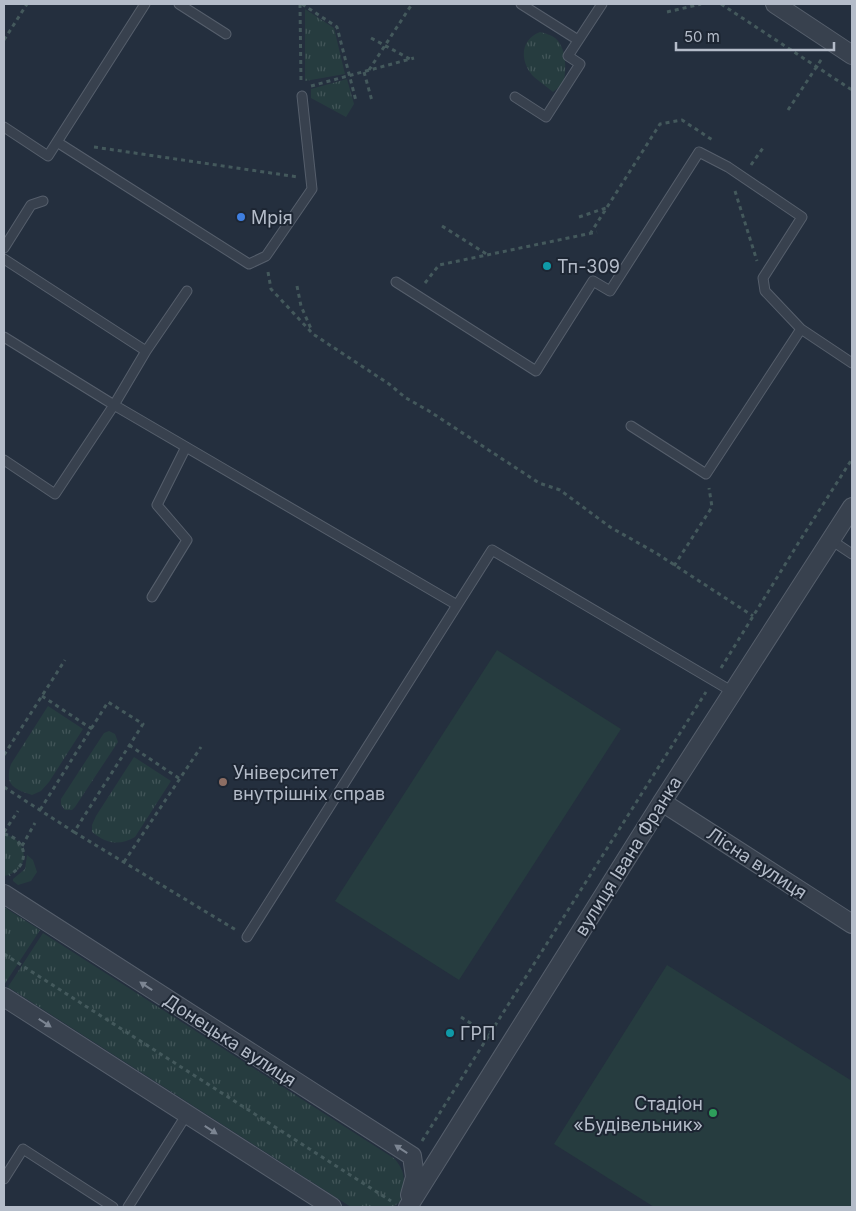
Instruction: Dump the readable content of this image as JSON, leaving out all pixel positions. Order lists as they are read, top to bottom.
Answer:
{
  "streets": {
    "street": ["вулиця Івана Франка", "Лісна вулиця", "Донецька вулиця"]
  },
  "crossings": [
    ["вулиця Івана Франка", "Лісна вулиця"]
  ],
  "places": [
    "Мрія",
    "Тп-309",
    "Університет внутрішніх справ",
    "ГРП",
    "Стадіон «Будівельник»"
  ],
  "scale_bar": "50 m"
}
